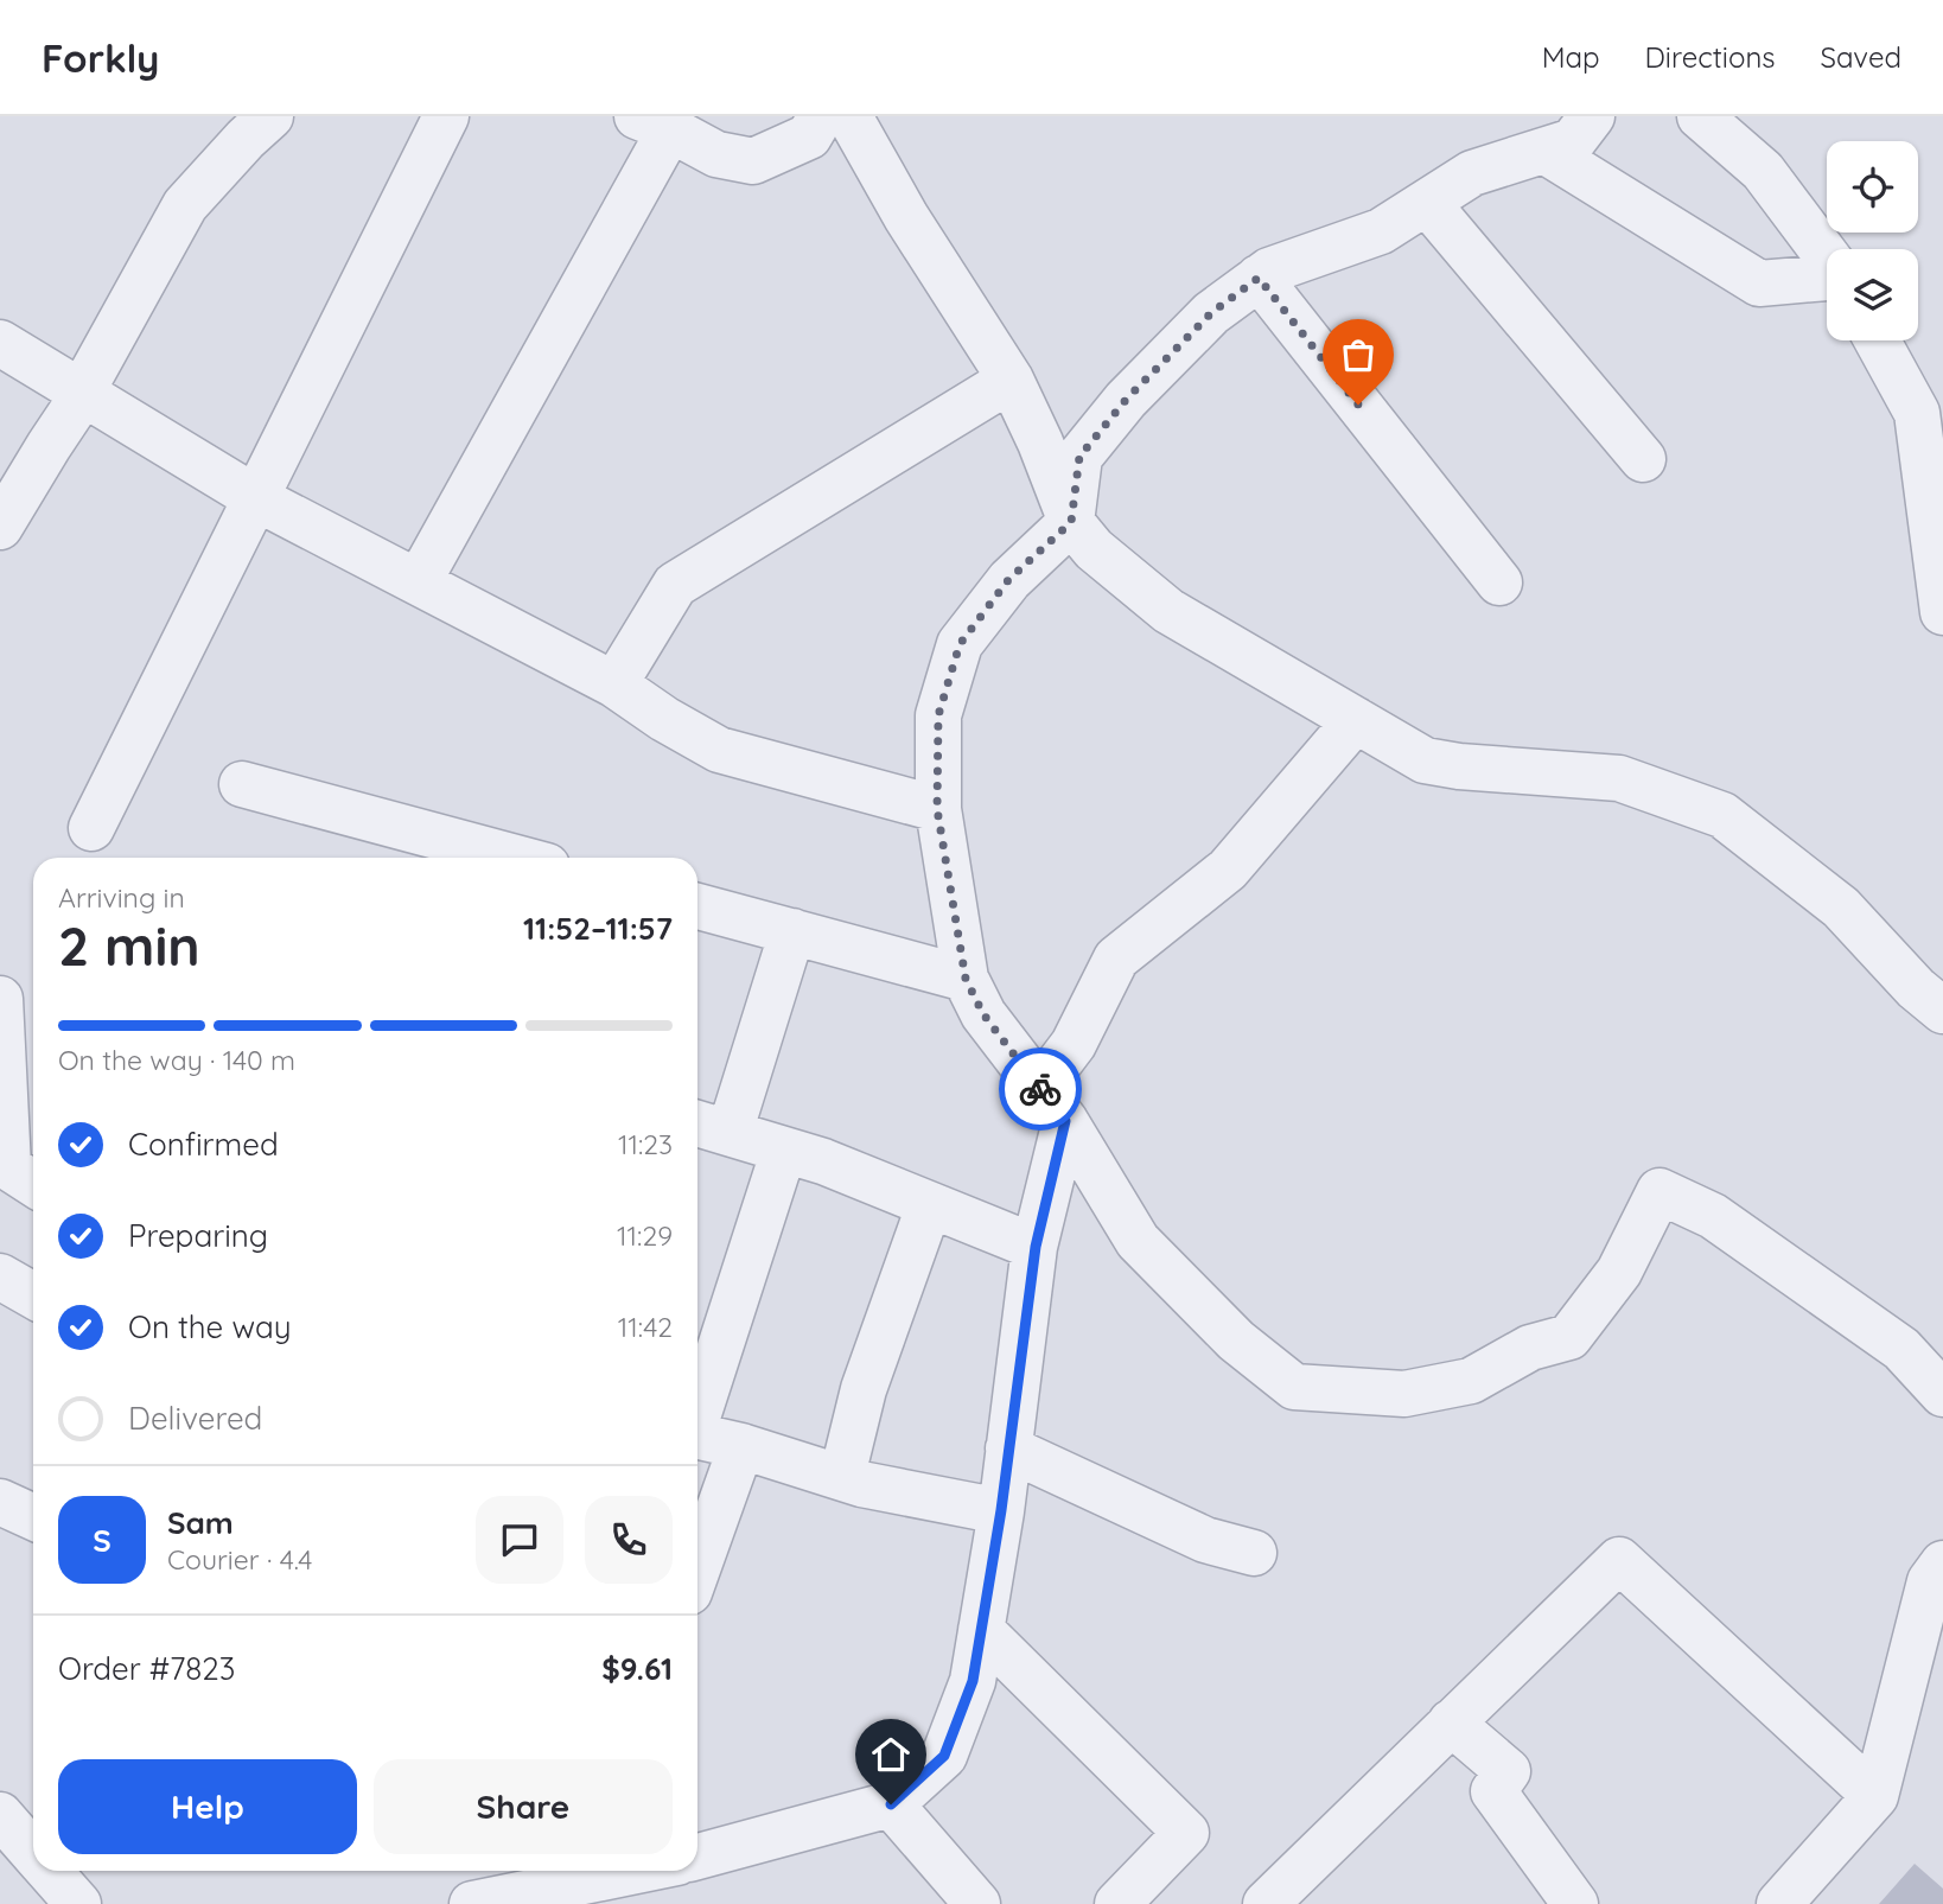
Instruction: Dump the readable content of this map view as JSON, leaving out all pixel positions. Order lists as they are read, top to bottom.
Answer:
{
  "page": {
    "header": "Forkly",
    "nav": ["Map", "Directions", "Saved"],
    "heading": ["2 min", "Arriving in", "11:52–11:57"],
    "panel": [
      "Sam",
      "Courier · 4.4",
      "Order #7823",
      "$9.61"
    ],
    "bar": "On the way · 140 m",
    "list": [
      ["Confirmed", "11:23"],
      ["Preparing", "11:29"],
      ["On the way", "11:42"],
      "Delivered"
    ],
    "round": "S",
    "buttons": ["Help", "Share"]
  }
}
